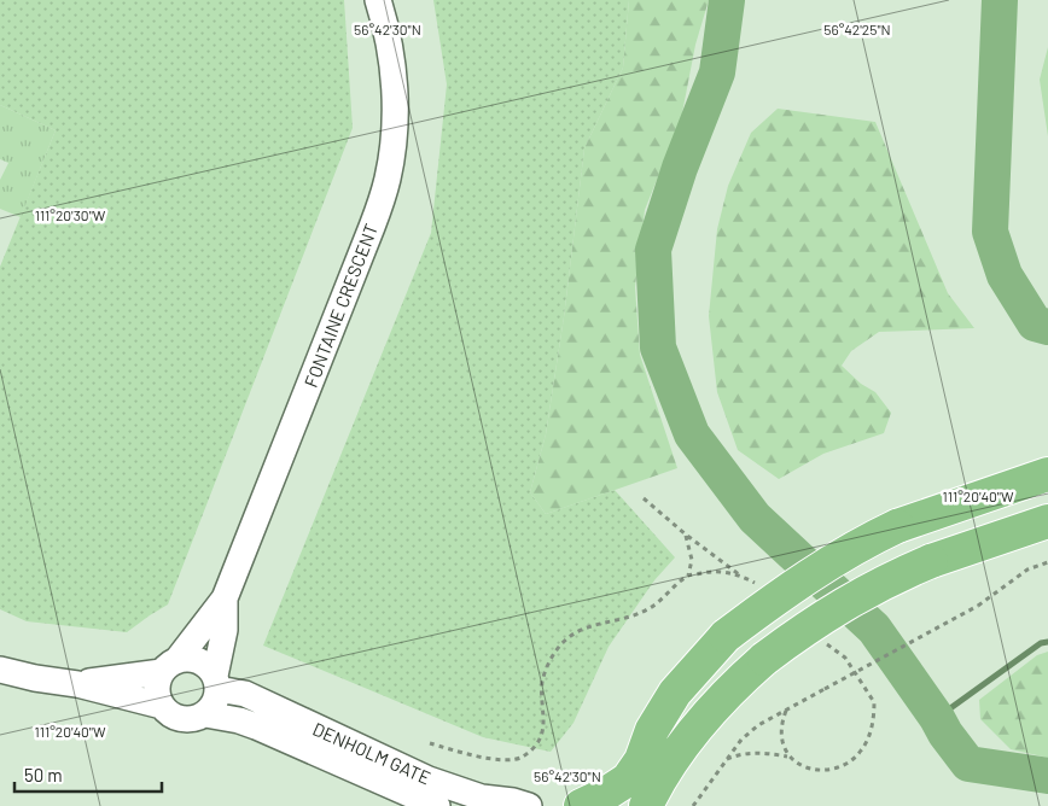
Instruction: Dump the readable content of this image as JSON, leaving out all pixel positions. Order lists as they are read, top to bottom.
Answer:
{
  "streets": {
    "street": ["FONTAINE CRESCENT", "DENHOLM GATE"]
  },
  "crossings": [
    ["FONTAINE CRESCENT", "DENHOLM GATE"]
  ],
  "scale_bar": "50 m",
  "coordinates": [
    "56°42'30\"N",
    "56°42'25\"N",
    "111°20'30\"W",
    "111°20'40\"W"
  ]
}
